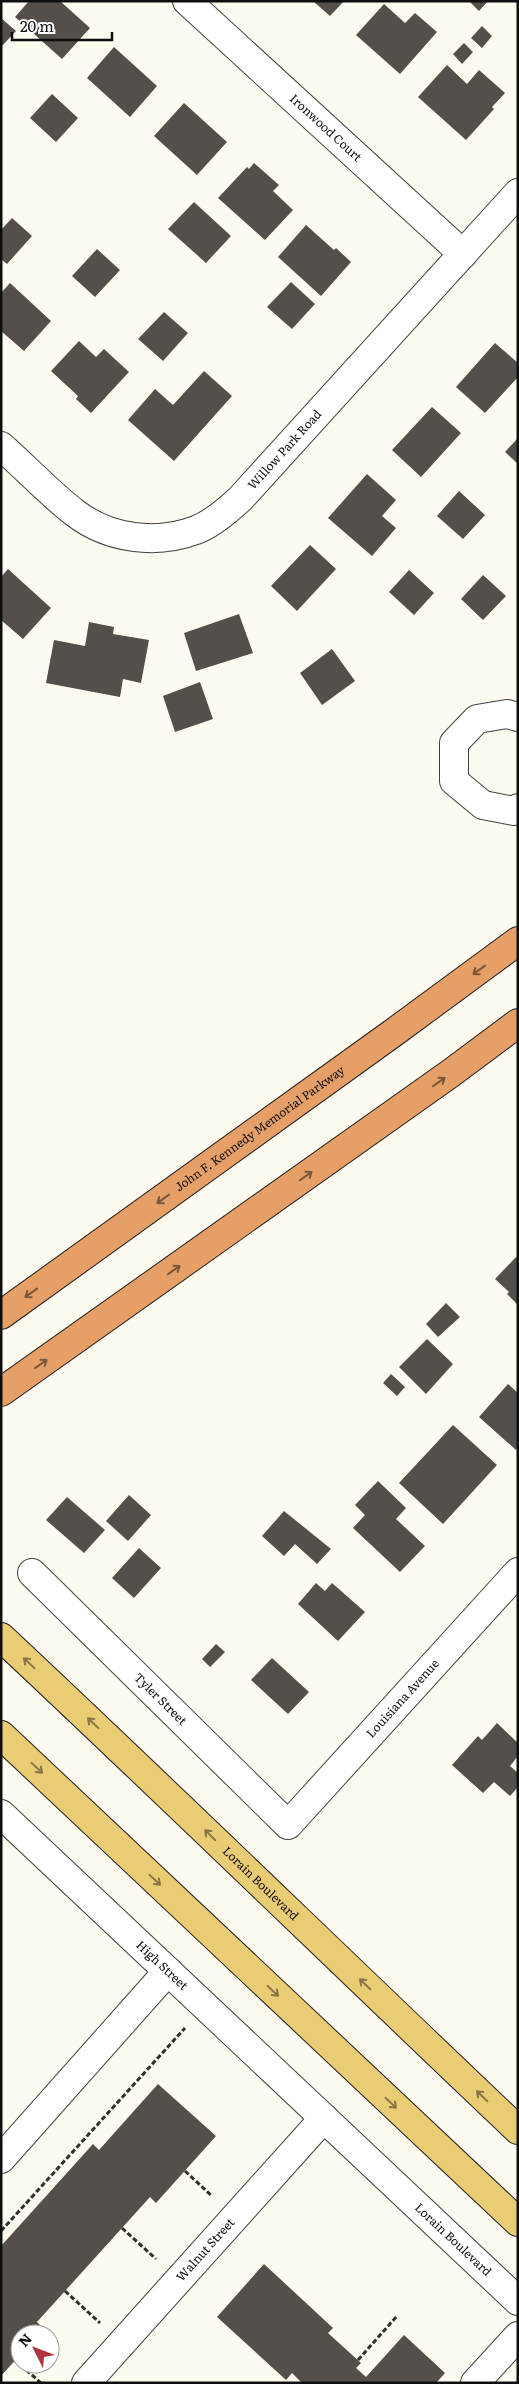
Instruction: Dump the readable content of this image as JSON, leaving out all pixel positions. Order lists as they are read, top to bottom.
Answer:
{
  "streets": {
    "highway": ["John F. Kennedy Memorial Parkway"],
    "main road": ["Lorain Boulevard"],
    "street": [
      "Ironwood Court",
      "Willow Park Road",
      "Tyler Street",
      "Louisiana Avenue",
      "High Street",
      "Walnut Street"
    ]
  },
  "crossings": [
    ["Ironwood Court", "Willow Park Road"],
    ["Tyler Street", "Louisiana Avenue"],
    ["Lorain Boulevard", "High Street"],
    ["Lorain Boulevard", "Walnut Street"],
    ["High Street", "Walnut Street"]
  ],
  "scale_bar": "20 m",
  "north": "top left"
}
